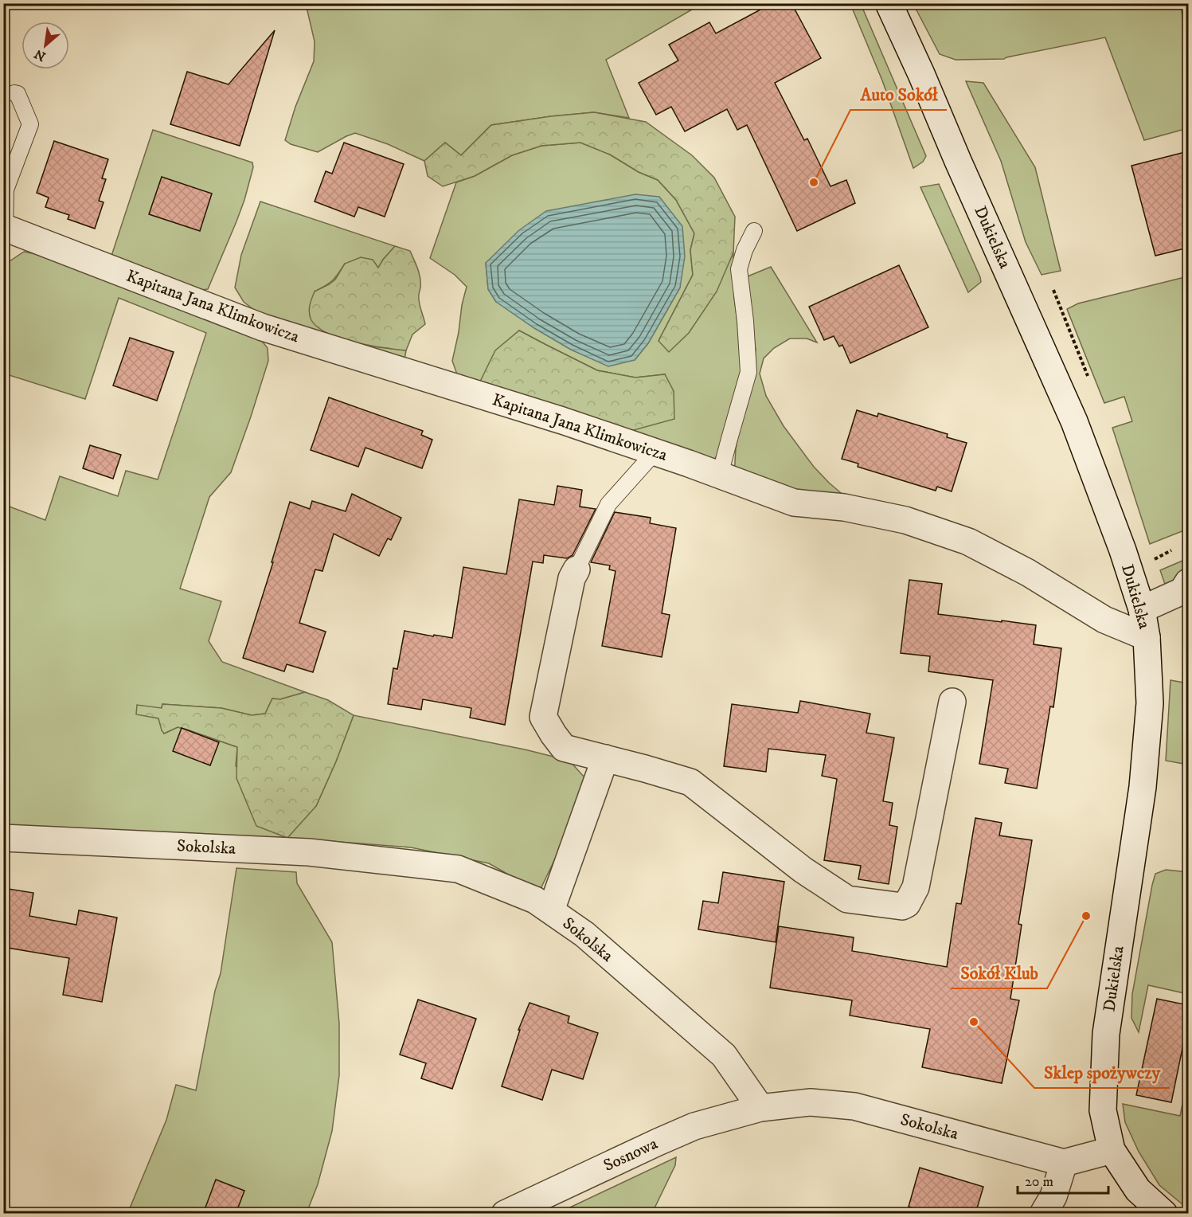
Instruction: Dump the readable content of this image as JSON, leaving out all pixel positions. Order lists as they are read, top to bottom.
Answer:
{
  "streets": {
    "street": [
      "Dukielska",
      "Kapitana Jana Klimkowicza",
      "Sokolska",
      "Sosnowa"
    ]
  },
  "crossings": [
    ["Dukielska", "Kapitana Jana Klimkowicza"],
    ["Sokolska", "Sosnowa"]
  ],
  "places": ["Auto Sokół", "Sokół Klub", "Sklep spożywczy"],
  "scale_bar": "20 m",
  "north": "bottom left"
}
